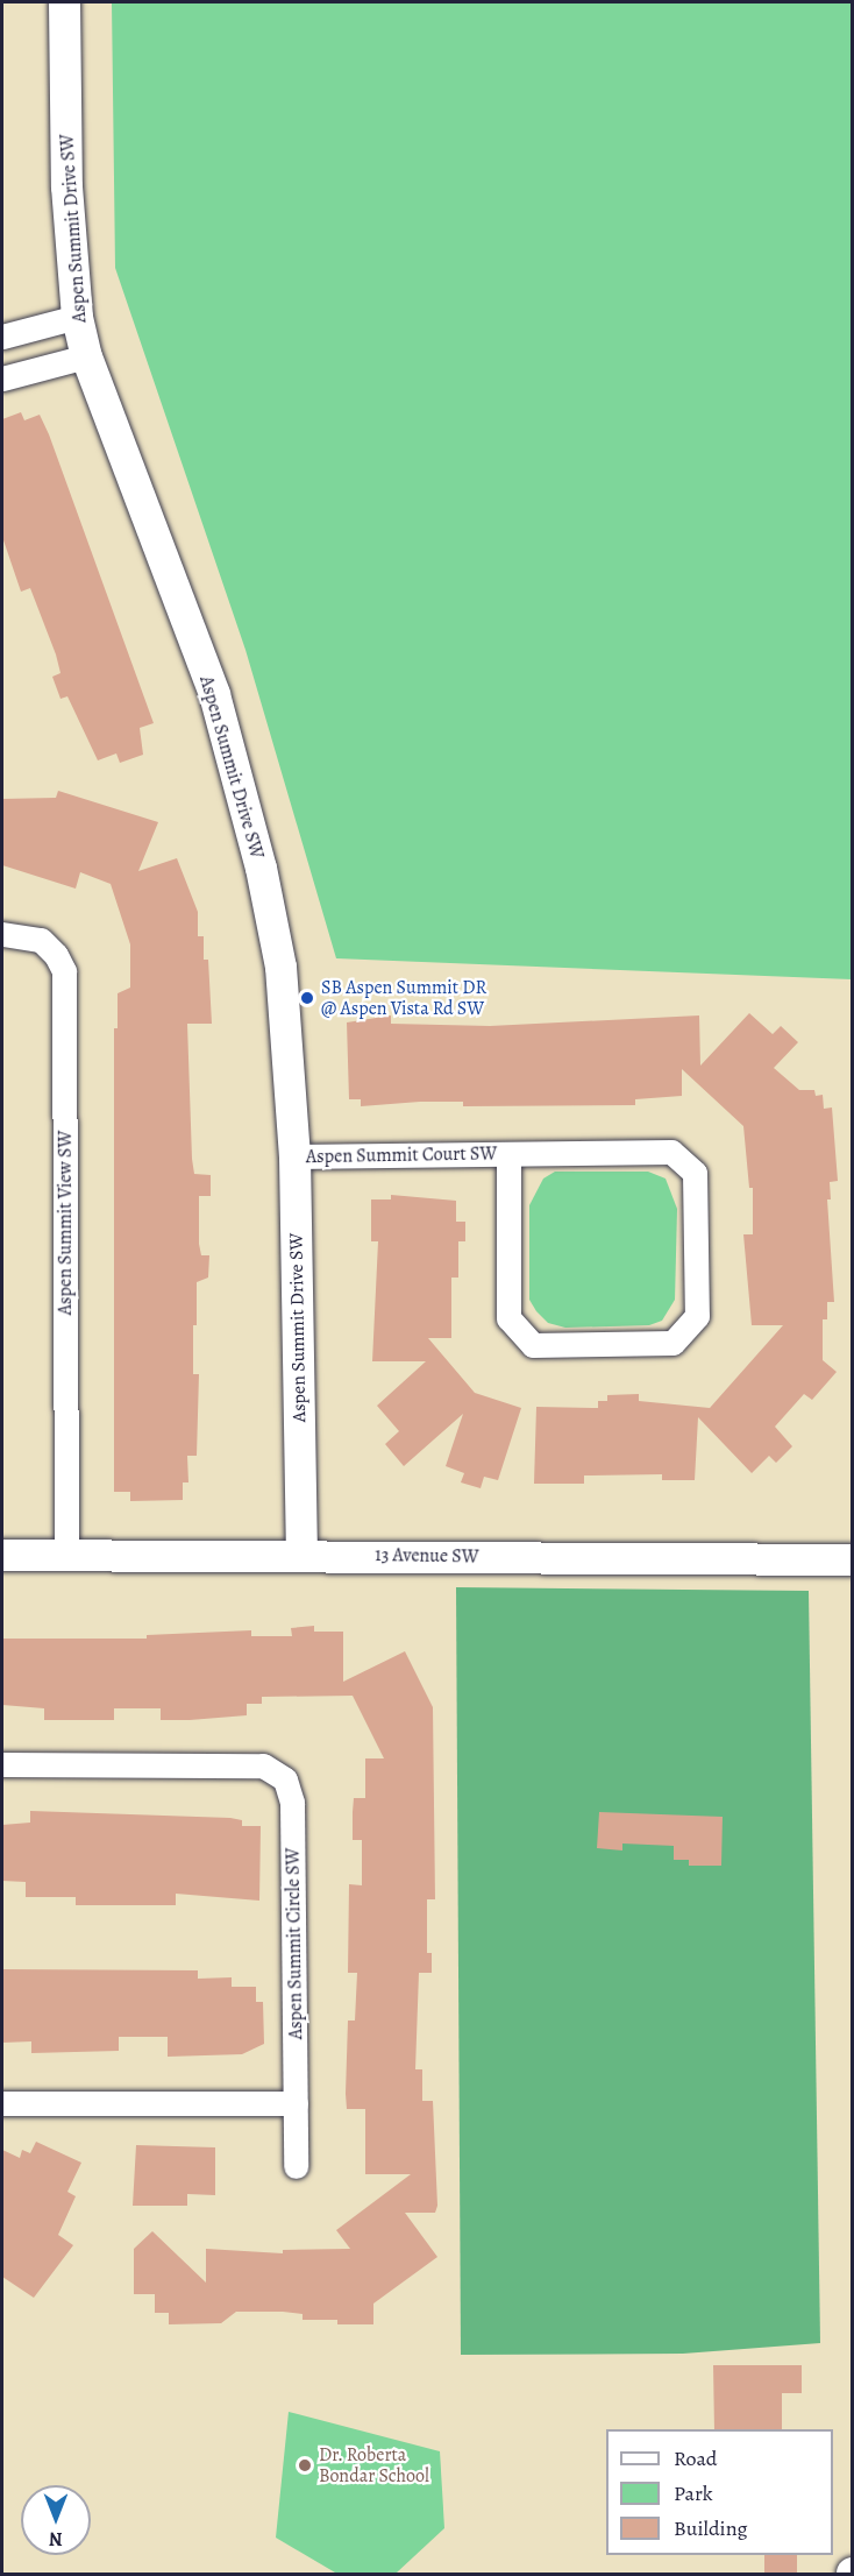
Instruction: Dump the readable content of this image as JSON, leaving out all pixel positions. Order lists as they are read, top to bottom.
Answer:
{
  "streets": {
    "street": [
      "Aspen Summit Drive SW",
      "Aspen Summit Court SW",
      "Aspen Summit View SW",
      "13 Avenue SW",
      "Aspen Summit Circle SW"
    ]
  },
  "crossings": [
    ["Aspen Summit Drive SW", "Aspen Summit Court SW"],
    ["Aspen Summit Drive SW", "13 Avenue SW"],
    ["Aspen Summit View SW", "13 Avenue SW"]
  ],
  "places": ["SB Aspen Summit DR @ Aspen Vista Rd SW", "Dr. Roberta Bondar School"],
  "legend": ["Road", "Park", "Building"],
  "north": "bottom"
}
